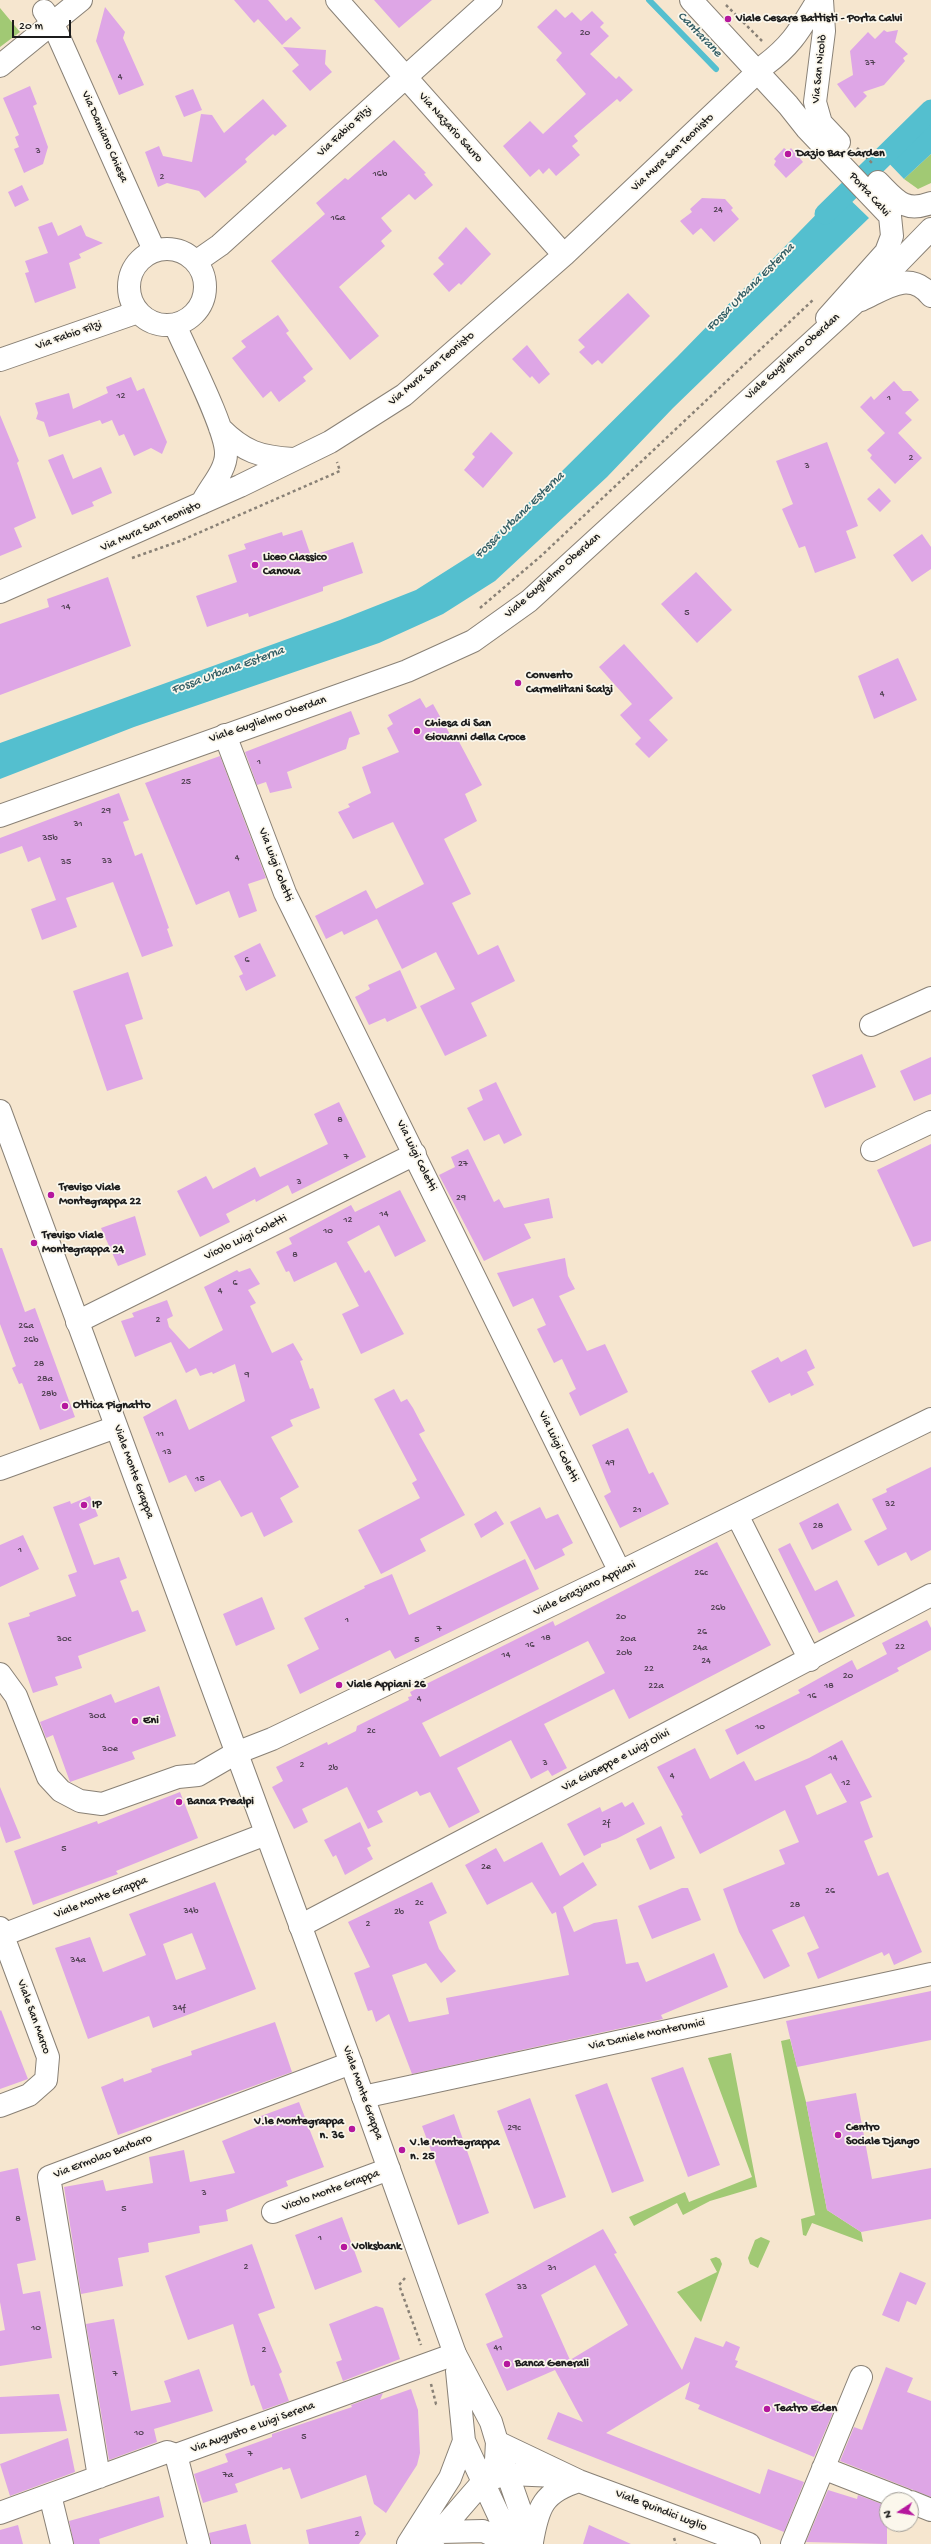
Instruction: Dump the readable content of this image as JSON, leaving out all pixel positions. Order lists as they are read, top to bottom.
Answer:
{
  "streets": {
    "street": [
      "Via San Nicolò",
      "Via Nazario Sauro",
      "Via Fabio Filzi",
      "Via Damiano Chiesa",
      "Via Mura San Teonisto",
      "Porta Calvi",
      "Viale Guglielmo Oberdan",
      "Via Luigi Coletti",
      "Vicolo Luigi Coletti",
      "Viale Monte Grappa",
      "Viale Graziano Appiani",
      "Via Giuseppe e Luigi Olivi",
      "Viale San Marco",
      "Via Daniele Monterumici",
      "Via Ermolao Barbaro",
      "Vicolo Monte Grappa",
      "Via Augusto e Luigi Serena",
      "Viale Quindici Luglio"
    ]
  },
  "crossings": [
    ["Via San Nicolò", "Via Mura San Teonisto"],
    ["Via San Nicolò", "Porta Calvi"],
    ["Via Nazario Sauro", "Via Fabio Filzi"],
    ["Via Nazario Sauro", "Via Mura San Teonisto"],
    ["Via Fabio Filzi", "Via Damiano Chiesa"],
    ["Via Mura San Teonisto", "Porta Calvi"],
    ["Porta Calvi", "Viale Guglielmo Oberdan"],
    ["Viale Guglielmo Oberdan", "Via Luigi Coletti"],
    ["Via Luigi Coletti", "Vicolo Luigi Coletti"],
    ["Via Luigi Coletti", "Viale Graziano Appiani"],
    ["Vicolo Luigi Coletti", "Viale Monte Grappa"],
    ["Viale Monte Grappa", "Viale Graziano Appiani"],
    ["Viale Monte Grappa", "Via Giuseppe e Luigi Olivi"],
    ["Viale Monte Grappa", "Viale San Marco"],
    ["Viale Monte Grappa", "Via Daniele Monterumici"],
    ["Viale Monte Grappa", "Via Ermolao Barbaro"],
    ["Viale Monte Grappa", "Vicolo Monte Grappa"],
    ["Viale Monte Grappa", "Via Augusto e Luigi Serena"],
    ["Via Ermolao Barbaro", "Via Augusto e Luigi Serena"]
  ],
  "water": ["Cantarane", "Fossa Urbana Esterna"],
  "places": [
    "Viale Cesare Battisti - Porta Calvi",
    "Dazio Bar Garden",
    "Liceo Classico Canova",
    "Convento Carmelitani Scalzi",
    "Chiesa di San Giovanni della Croce",
    "Treviso Viale Montegrappa 22",
    "Treviso Viale Montegrappa 24",
    "Ottica Pignatto",
    "IP",
    "Viale Appiani 26",
    "Eni",
    "Banca Prealpi",
    "V.le Montegrappa n. 36",
    "Centro Sociale Django",
    "V.le Montegrappa n. 25",
    "Volksbank",
    "Banca Generali",
    "Teatro Eden"
  ],
  "house_numbers": [
    "20",
    "37",
    "4",
    "3",
    "16b",
    "2",
    "24",
    "16a",
    "12",
    "1",
    "2",
    "3",
    "14",
    "5",
    "4",
    "1",
    "25",
    "29",
    "31",
    "35b",
    "4",
    "33",
    "35",
    "6",
    "8",
    "7",
    "27",
    "3",
    "29",
    "14",
    "12",
    "10",
    "8",
    "6",
    "4",
    "2",
    "26a",
    "26b",
    "28",
    "9",
    "28a",
    "28b",
    "11",
    "13",
    "49",
    "15",
    "32",
    "21",
    "28",
    "1",
    "26c",
    "26b",
    "20",
    "1",
    "7",
    "26",
    "18",
    "30c",
    "20a",
    "5",
    "16",
    "22",
    "24a",
    "20b",
    "14",
    "24",
    "22",
    "20",
    "22a",
    "18",
    "16",
    "4",
    "30d",
    "10",
    "2c",
    "30e",
    "14",
    "3",
    "2",
    "2b",
    "4",
    "12",
    "2f",
    "5",
    "2e",
    "26",
    "2c",
    "28",
    "34b",
    "2b",
    "2",
    "34a",
    "34f",
    "29c",
    "3",
    "5",
    "8",
    "1",
    "2",
    "31",
    "33",
    "10",
    "41",
    "2",
    "7",
    "10",
    "5",
    "7",
    "7a",
    "2"
  ],
  "scale_bar": "20 m",
  "north": "left"
}
